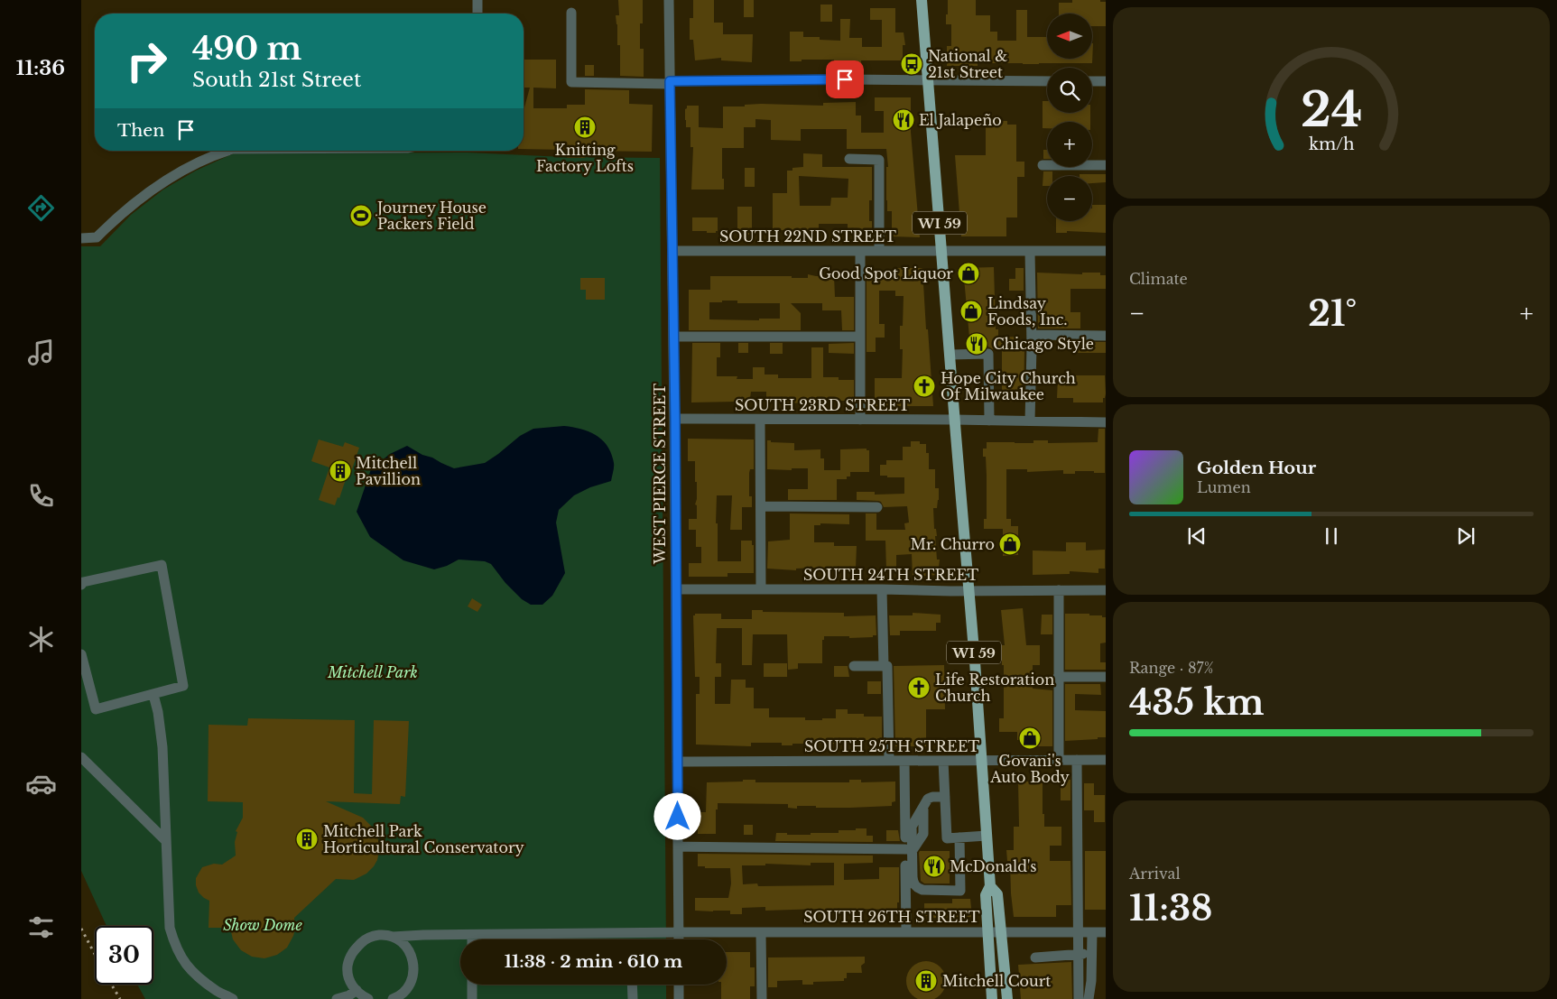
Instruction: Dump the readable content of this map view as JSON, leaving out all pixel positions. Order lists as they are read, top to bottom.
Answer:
{
  "streets": {
    "main road": ["WI 59"],
    "street": [
      "SOUTH 22ND STREET",
      "SOUTH 23RD STREET",
      "WEST PIERCE STREET",
      "SOUTH 24TH STREET",
      "SOUTH 25TH STREET",
      "SOUTH 26TH STREET"
    ]
  },
  "crossings": [
    ["WI 59", "SOUTH 22ND STREET"],
    ["WI 59", "SOUTH 23RD STREET"],
    ["WI 59", "SOUTH 24TH STREET"],
    ["WI 59", "SOUTH 25TH STREET"],
    ["WI 59", "SOUTH 26TH STREET"],
    ["SOUTH 22ND STREET", "WEST PIERCE STREET"],
    ["SOUTH 23RD STREET", "WEST PIERCE STREET"],
    ["WEST PIERCE STREET", "SOUTH 24TH STREET"],
    ["WEST PIERCE STREET", "SOUTH 25TH STREET"],
    ["WEST PIERCE STREET", "SOUTH 26TH STREET"]
  ],
  "parks": ["Mitchell Park", "Show Dome"],
  "places": {
    "bus stop": ["National & 21st Street"],
    "restaurant": ["El Jalapeño", "Chicago Style", "McDonald's"],
    "building": [
      "Knitting Factory Lofts",
      "Mitchell Pavillion",
      "Mitchell Park Horticultural Conservatory",
      "Mitchell Court"
    ],
    "sports": ["Journey House Packers Field"],
    "shop": [
      "Good Spot Liquor",
      "Lindsay Foods, Inc.",
      "Mr. Churro",
      "Govani's Auto Body"
    ],
    "church": ["Hope City Church Of Milwaukee", "Life Restoration Church"]
  },
  "north": "left",
  "page": {
    "tabs": "11:36",
    "map_buttons": ["+", "−"],
    "turn": ["490 m", "South 21st Street"],
    "then": "Then",
    "tile": [
      "Climate",
      ["Range · 87%", "435 km"],
      ["Arrival", "11:38"]
    ],
    "heat": ["−", "21°", "+"],
    "song": ["Golden Hour", "Lumen"],
    "limit": "30",
    "trip": "11:38 · 2 min · 610 m",
    "gauge": ["24", "km/h"]
  }
}
